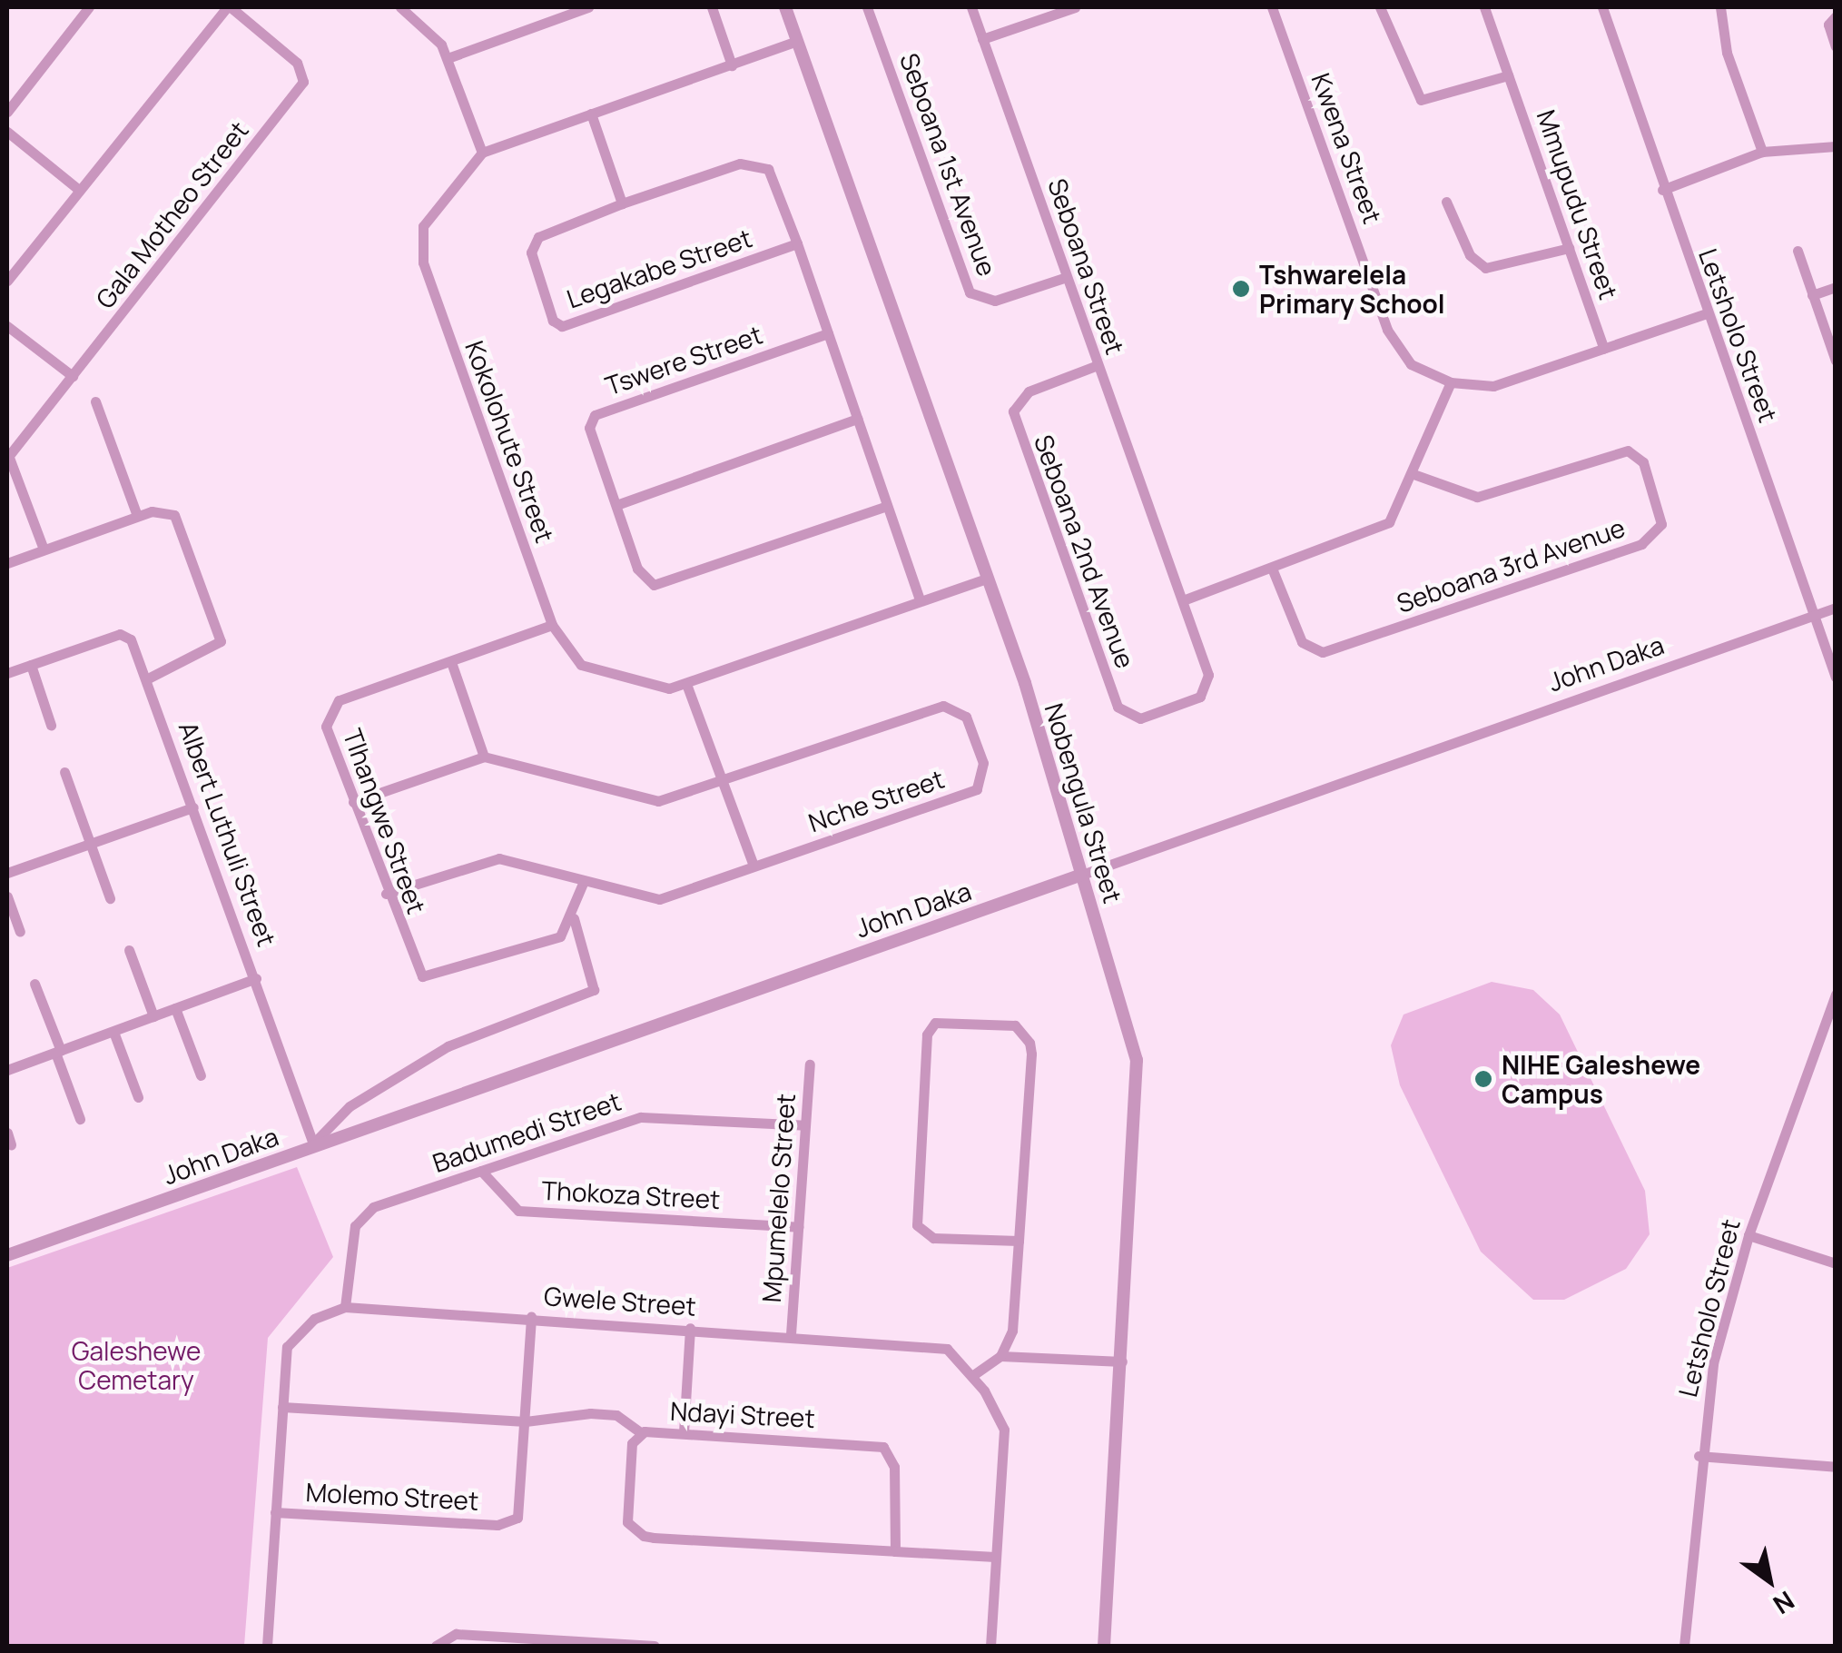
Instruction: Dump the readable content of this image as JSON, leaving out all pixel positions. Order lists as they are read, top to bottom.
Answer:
{
  "streets": {
    "street": [
      "Kwena Street",
      "Seboana 1st Avenue",
      "Mmupudu Street",
      "Gala Motheo Street",
      "Seboana Street",
      "Legakabe Street",
      "Letsholo Street",
      "Tswere Street",
      "Kokolohute Street",
      "Seboana 2nd Avenue",
      "Seboana 3rd Avenue",
      "John Daka",
      "Nche Street",
      "Nobengula Street",
      "Tlhangwe Street",
      "Albert Luthuli Street",
      "Badumedi Street",
      "Thokoza Street",
      "Mpumelelo Street",
      "Gwele Street",
      "Ndayi Street",
      "Molemo Street"
    ]
  },
  "crossings": [
    ["Kwena Street", "Mmupudu Street"],
    ["Kwena Street", "Letsholo Street"],
    ["Seboana 1st Avenue", "Seboana Street"],
    ["Seboana Street", "Seboana 2nd Avenue"],
    ["Legakabe Street", "Tswere Street"],
    ["Legakabe Street", "Kokolohute Street"],
    ["Letsholo Street", "John Daka"],
    ["Kokolohute Street", "Nobengula Street"],
    ["Kokolohute Street", "Tlhangwe Street"],
    ["John Daka", "Nobengula Street"],
    ["John Daka", "Albert Luthuli Street"],
    ["Nche Street", "Tlhangwe Street"],
    ["Badumedi Street", "Thokoza Street"],
    ["Badumedi Street", "Mpumelelo Street"],
    ["Badumedi Street", "Gwele Street"],
    ["Thokoza Street", "Mpumelelo Street"],
    ["Mpumelelo Street", "Gwele Street"],
    ["Gwele Street", "Ndayi Street"],
    ["Gwele Street", "Molemo Street"]
  ],
  "parks": ["Galeshewe Cemetary"],
  "places": ["Tshwarelela Primary School", "NIHE Galeshewe Campus"],
  "north": "bottom right"
}
